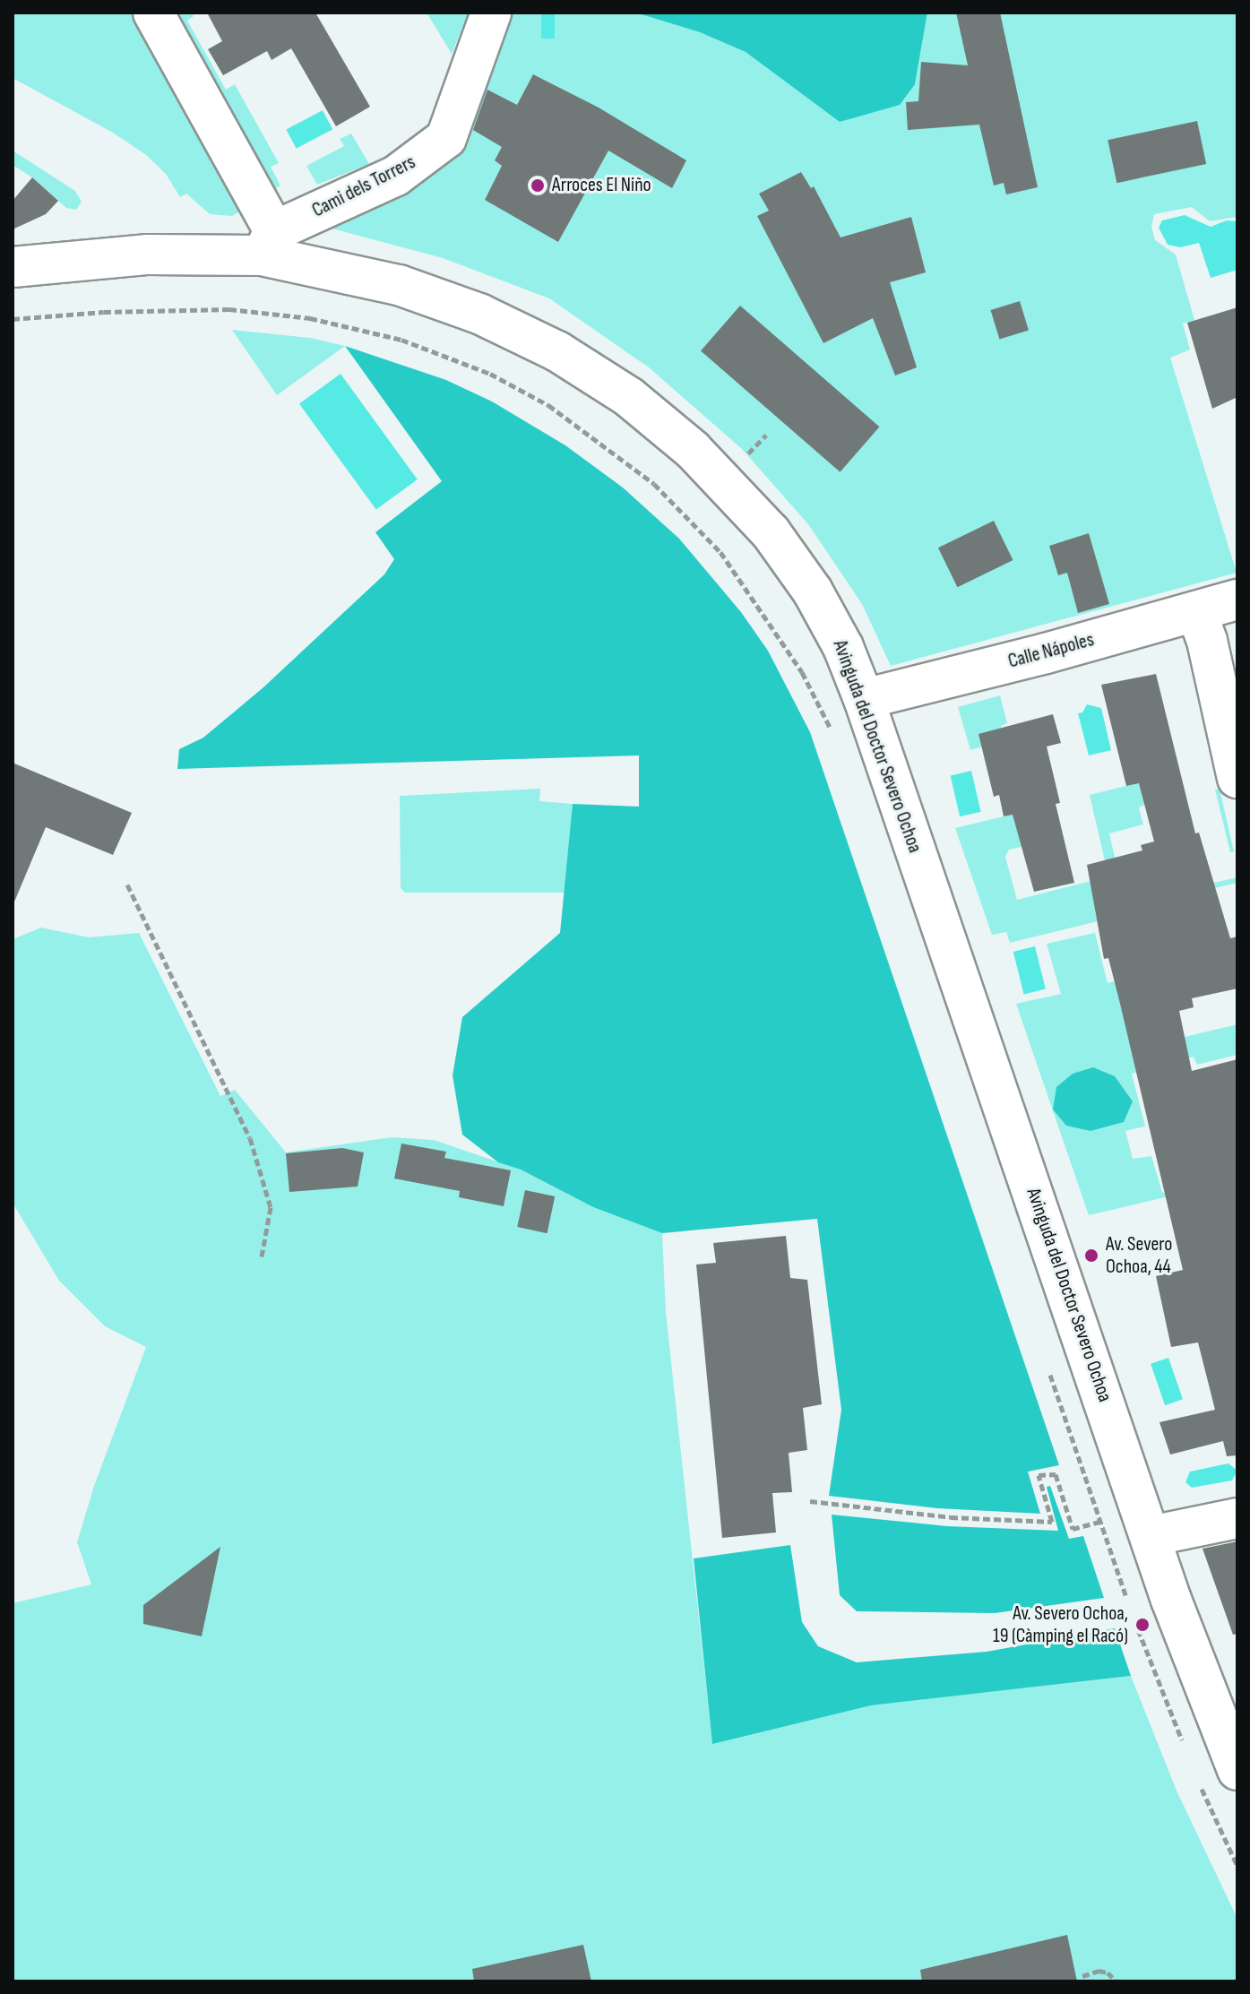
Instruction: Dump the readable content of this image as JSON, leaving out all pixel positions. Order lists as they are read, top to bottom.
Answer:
{
  "streets": {
    "street": ["Cami dels Torrers", "Calle Nápoles", "Avinguda del Doctor Severo Ochoa"]
  },
  "crossings": [
    ["Cami dels Torrers", "Avinguda del Doctor Severo Ochoa"],
    ["Calle Nápoles", "Avinguda del Doctor Severo Ochoa"]
  ],
  "places": ["Arroces El Niño", "Av. Severo Ochoa, 44", "Av. Severo Ochoa, 19 (Càmping el Racó)"]
}
